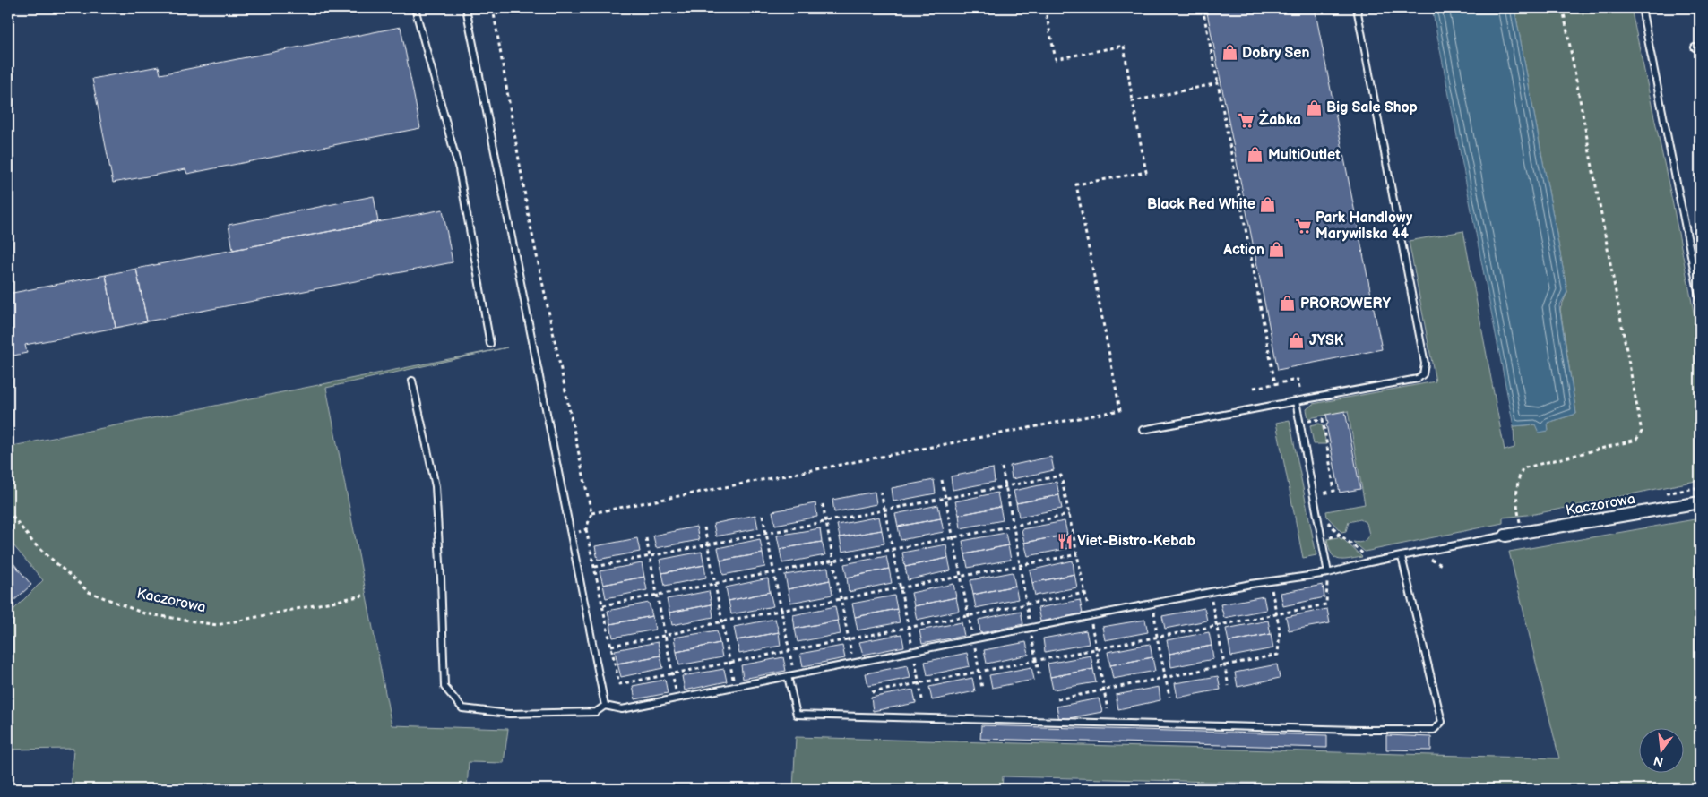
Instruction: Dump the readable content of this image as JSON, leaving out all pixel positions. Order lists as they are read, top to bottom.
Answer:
{
  "streets": {
    "street": ["Kaczorowa"]
  },
  "places": {
    "shop": [
      "Dobry Sen",
      "Big Sale Shop",
      "MultiOutlet",
      "Black Red White",
      "Action",
      "PROROWERY",
      "JYSK"
    ],
    "supermarket": ["Żabka", "Park Handlowy Marywilska 44"],
    "restaurant": ["Viet-Bistro-Kebab"]
  },
  "north": "bottom"
}
